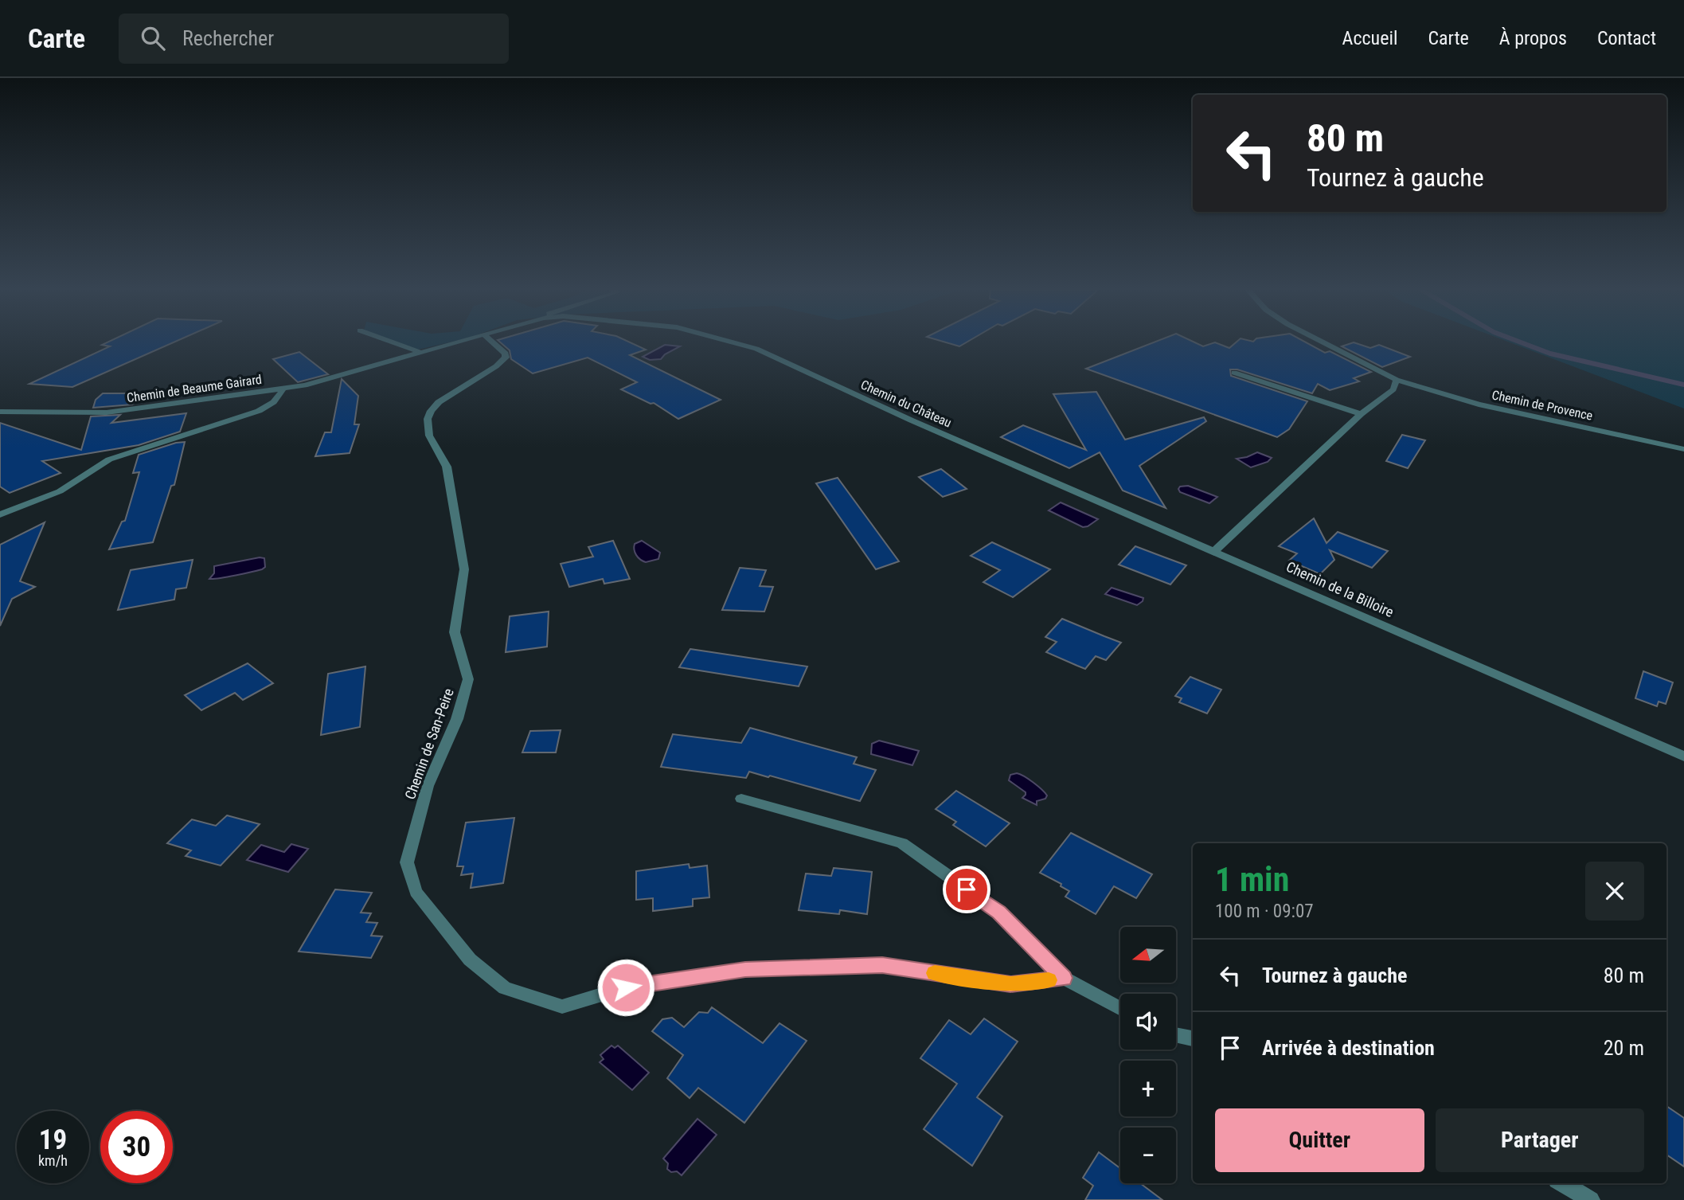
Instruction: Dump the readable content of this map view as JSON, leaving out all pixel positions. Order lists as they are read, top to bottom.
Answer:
{
  "streets": {
    "street": [
      "Chemin de Beaume Gairard",
      "Chemin du Château",
      "Chemin de Provence",
      "Chemin de la Billoire",
      "Chemin de San-Peire"
    ]
  },
  "crossings": [
    ["Chemin de Beaume Gairard", "Chemin du Château"],
    ["Chemin du Château", "Chemin de la Billoire"]
  ],
  "north": "left",
  "page": {
    "header": "Carte",
    "search": "Rechercher",
    "nav": [
      "Accueil",
      "Carte",
      "À propos",
      "Contact"
    ],
    "turn": ["80 m", "Tournez à gauche"],
    "heading": ["1 min", "100 m · 09:07"],
    "map_buttons": ["+", "−"],
    "list": [
      {
        "name": "Tournez à gauche",
        "value": "80 m"
      },
      {
        "name": "Arrivée à destination",
        "value": "20 m"
      }
    ],
    "buttons": ["Quitter", "Partager"],
    "speed": "19 km/h",
    "limit": "30"
  }
}
